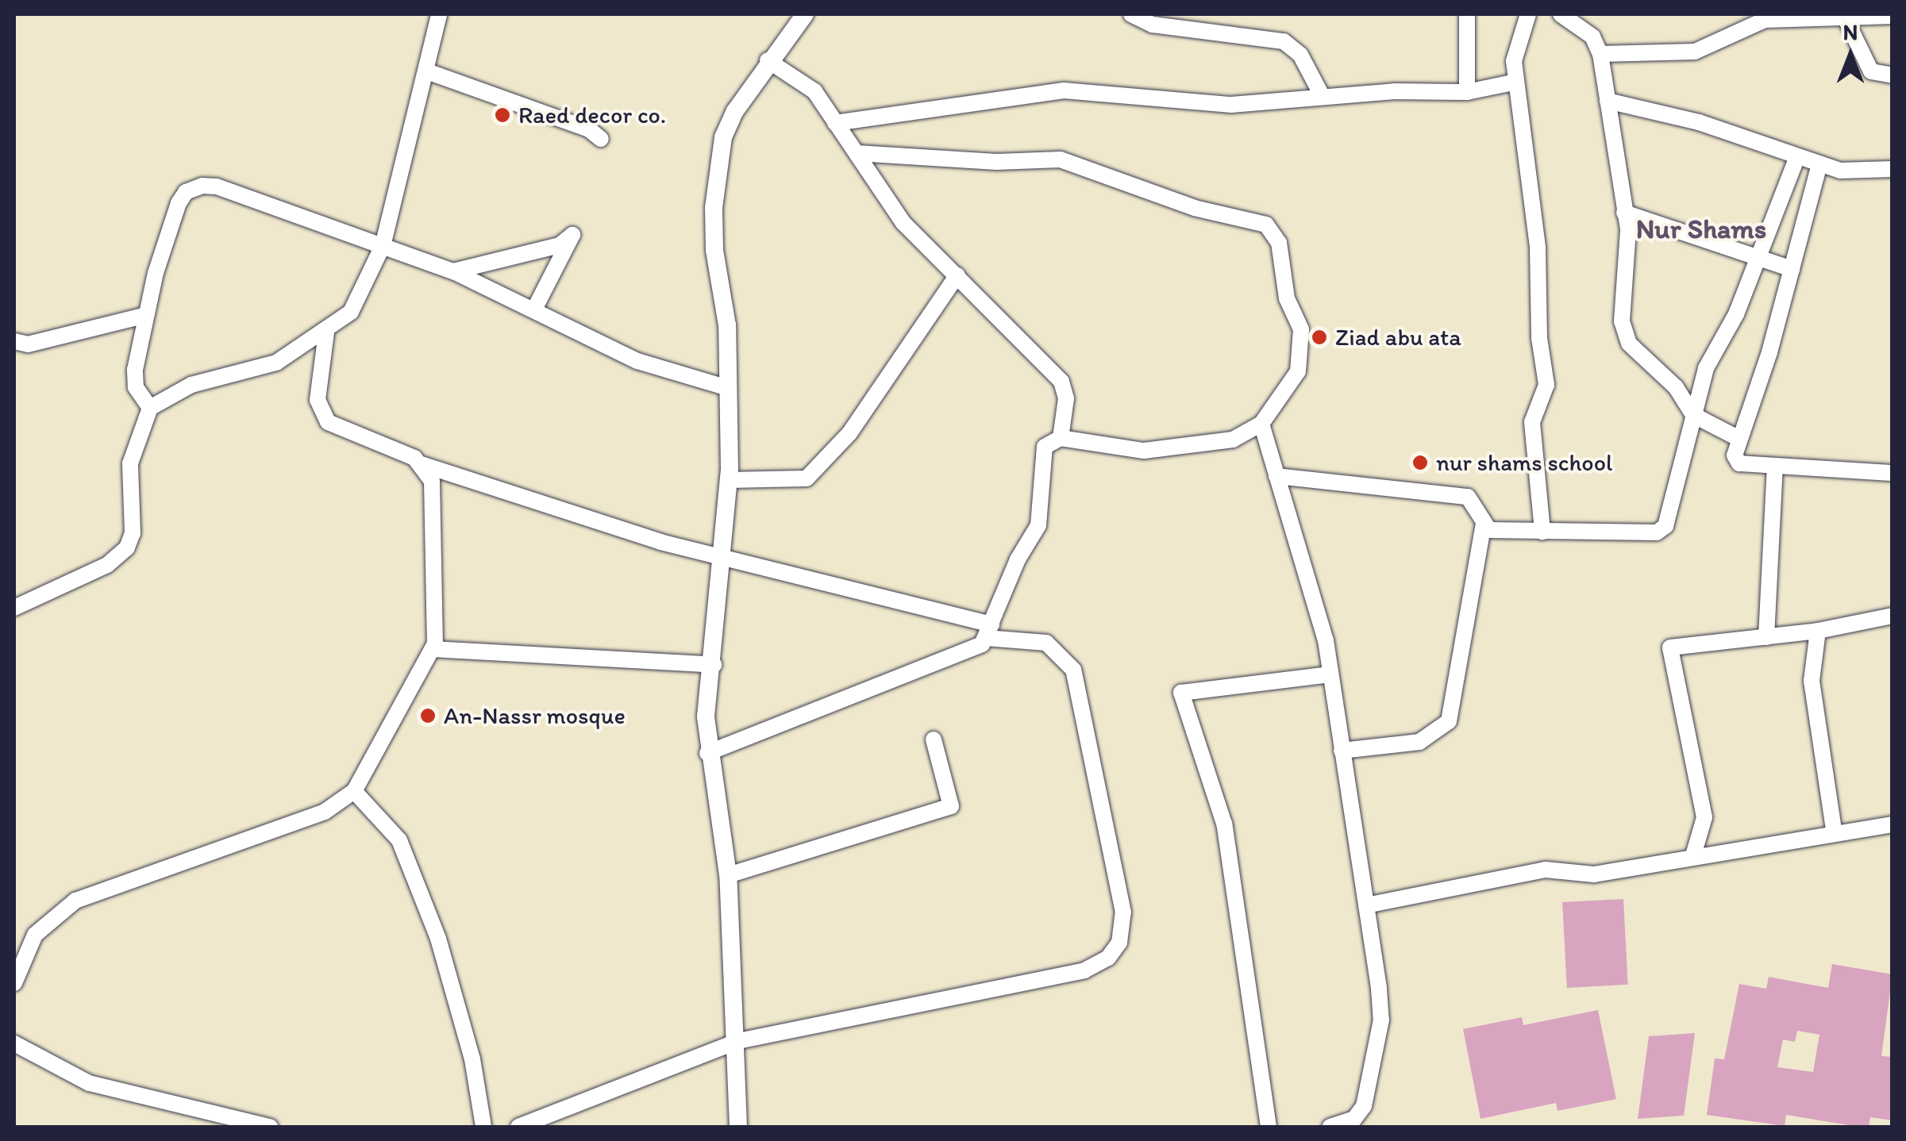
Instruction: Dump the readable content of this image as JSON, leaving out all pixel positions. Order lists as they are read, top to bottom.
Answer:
{
  "districts": ["Nur Shams"],
  "places": [
    "Raed decor co.",
    "Ziad abu ata",
    "nur shams school",
    "An-Nassr mosque"
  ],
  "north": "top"
}
